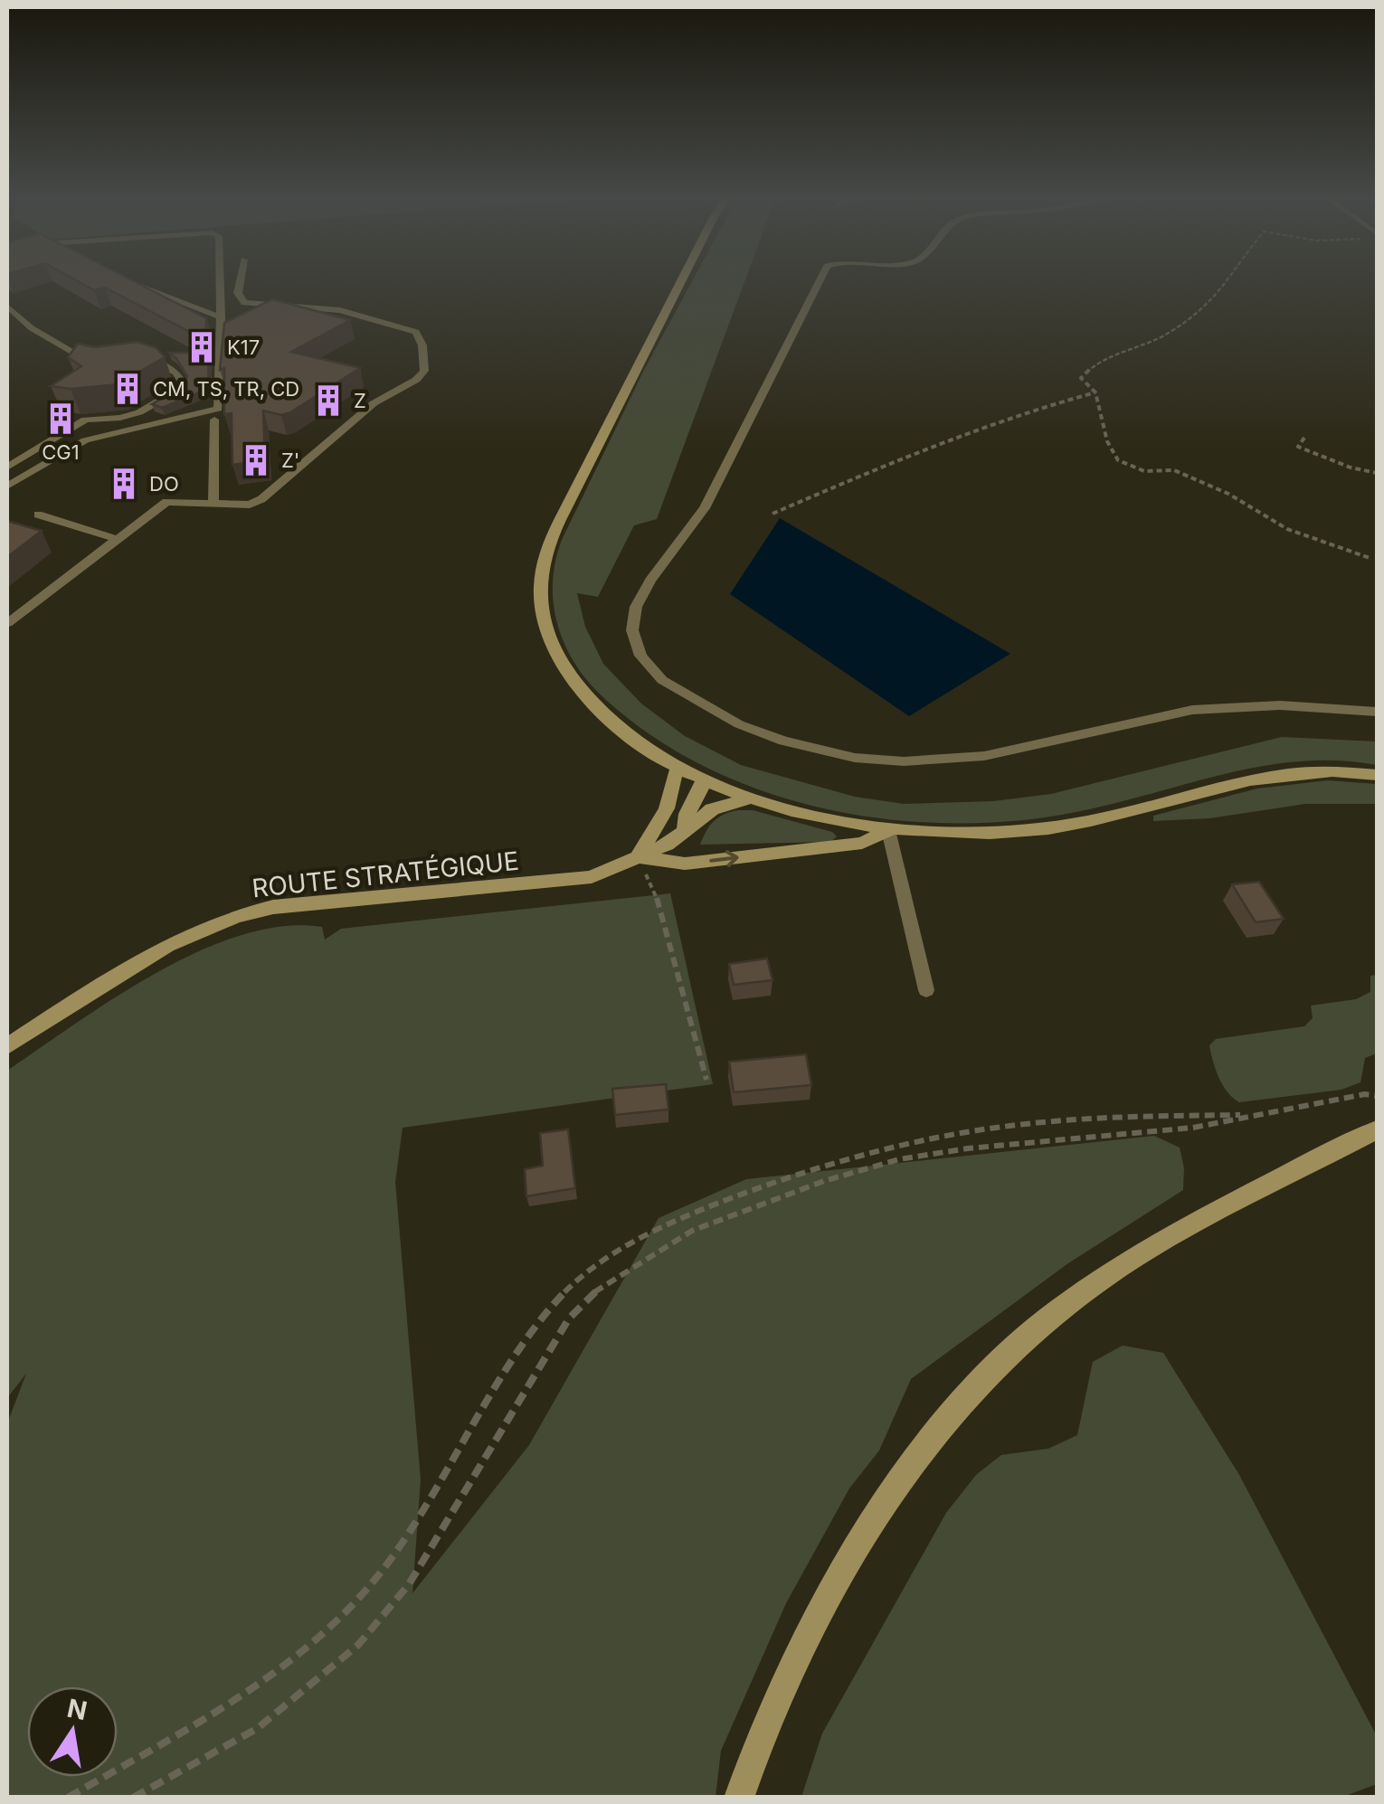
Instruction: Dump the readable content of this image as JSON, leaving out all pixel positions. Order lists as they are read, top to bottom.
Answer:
{
  "streets": {
    "main road": ["ROUTE STRATÉGIQUE"]
  },
  "places": {
    "building": [
      "K17",
      "CM, TS, TR, CD",
      "Z",
      "CG1",
      "Z'",
      "DO"
    ]
  },
  "north": "top"
}
